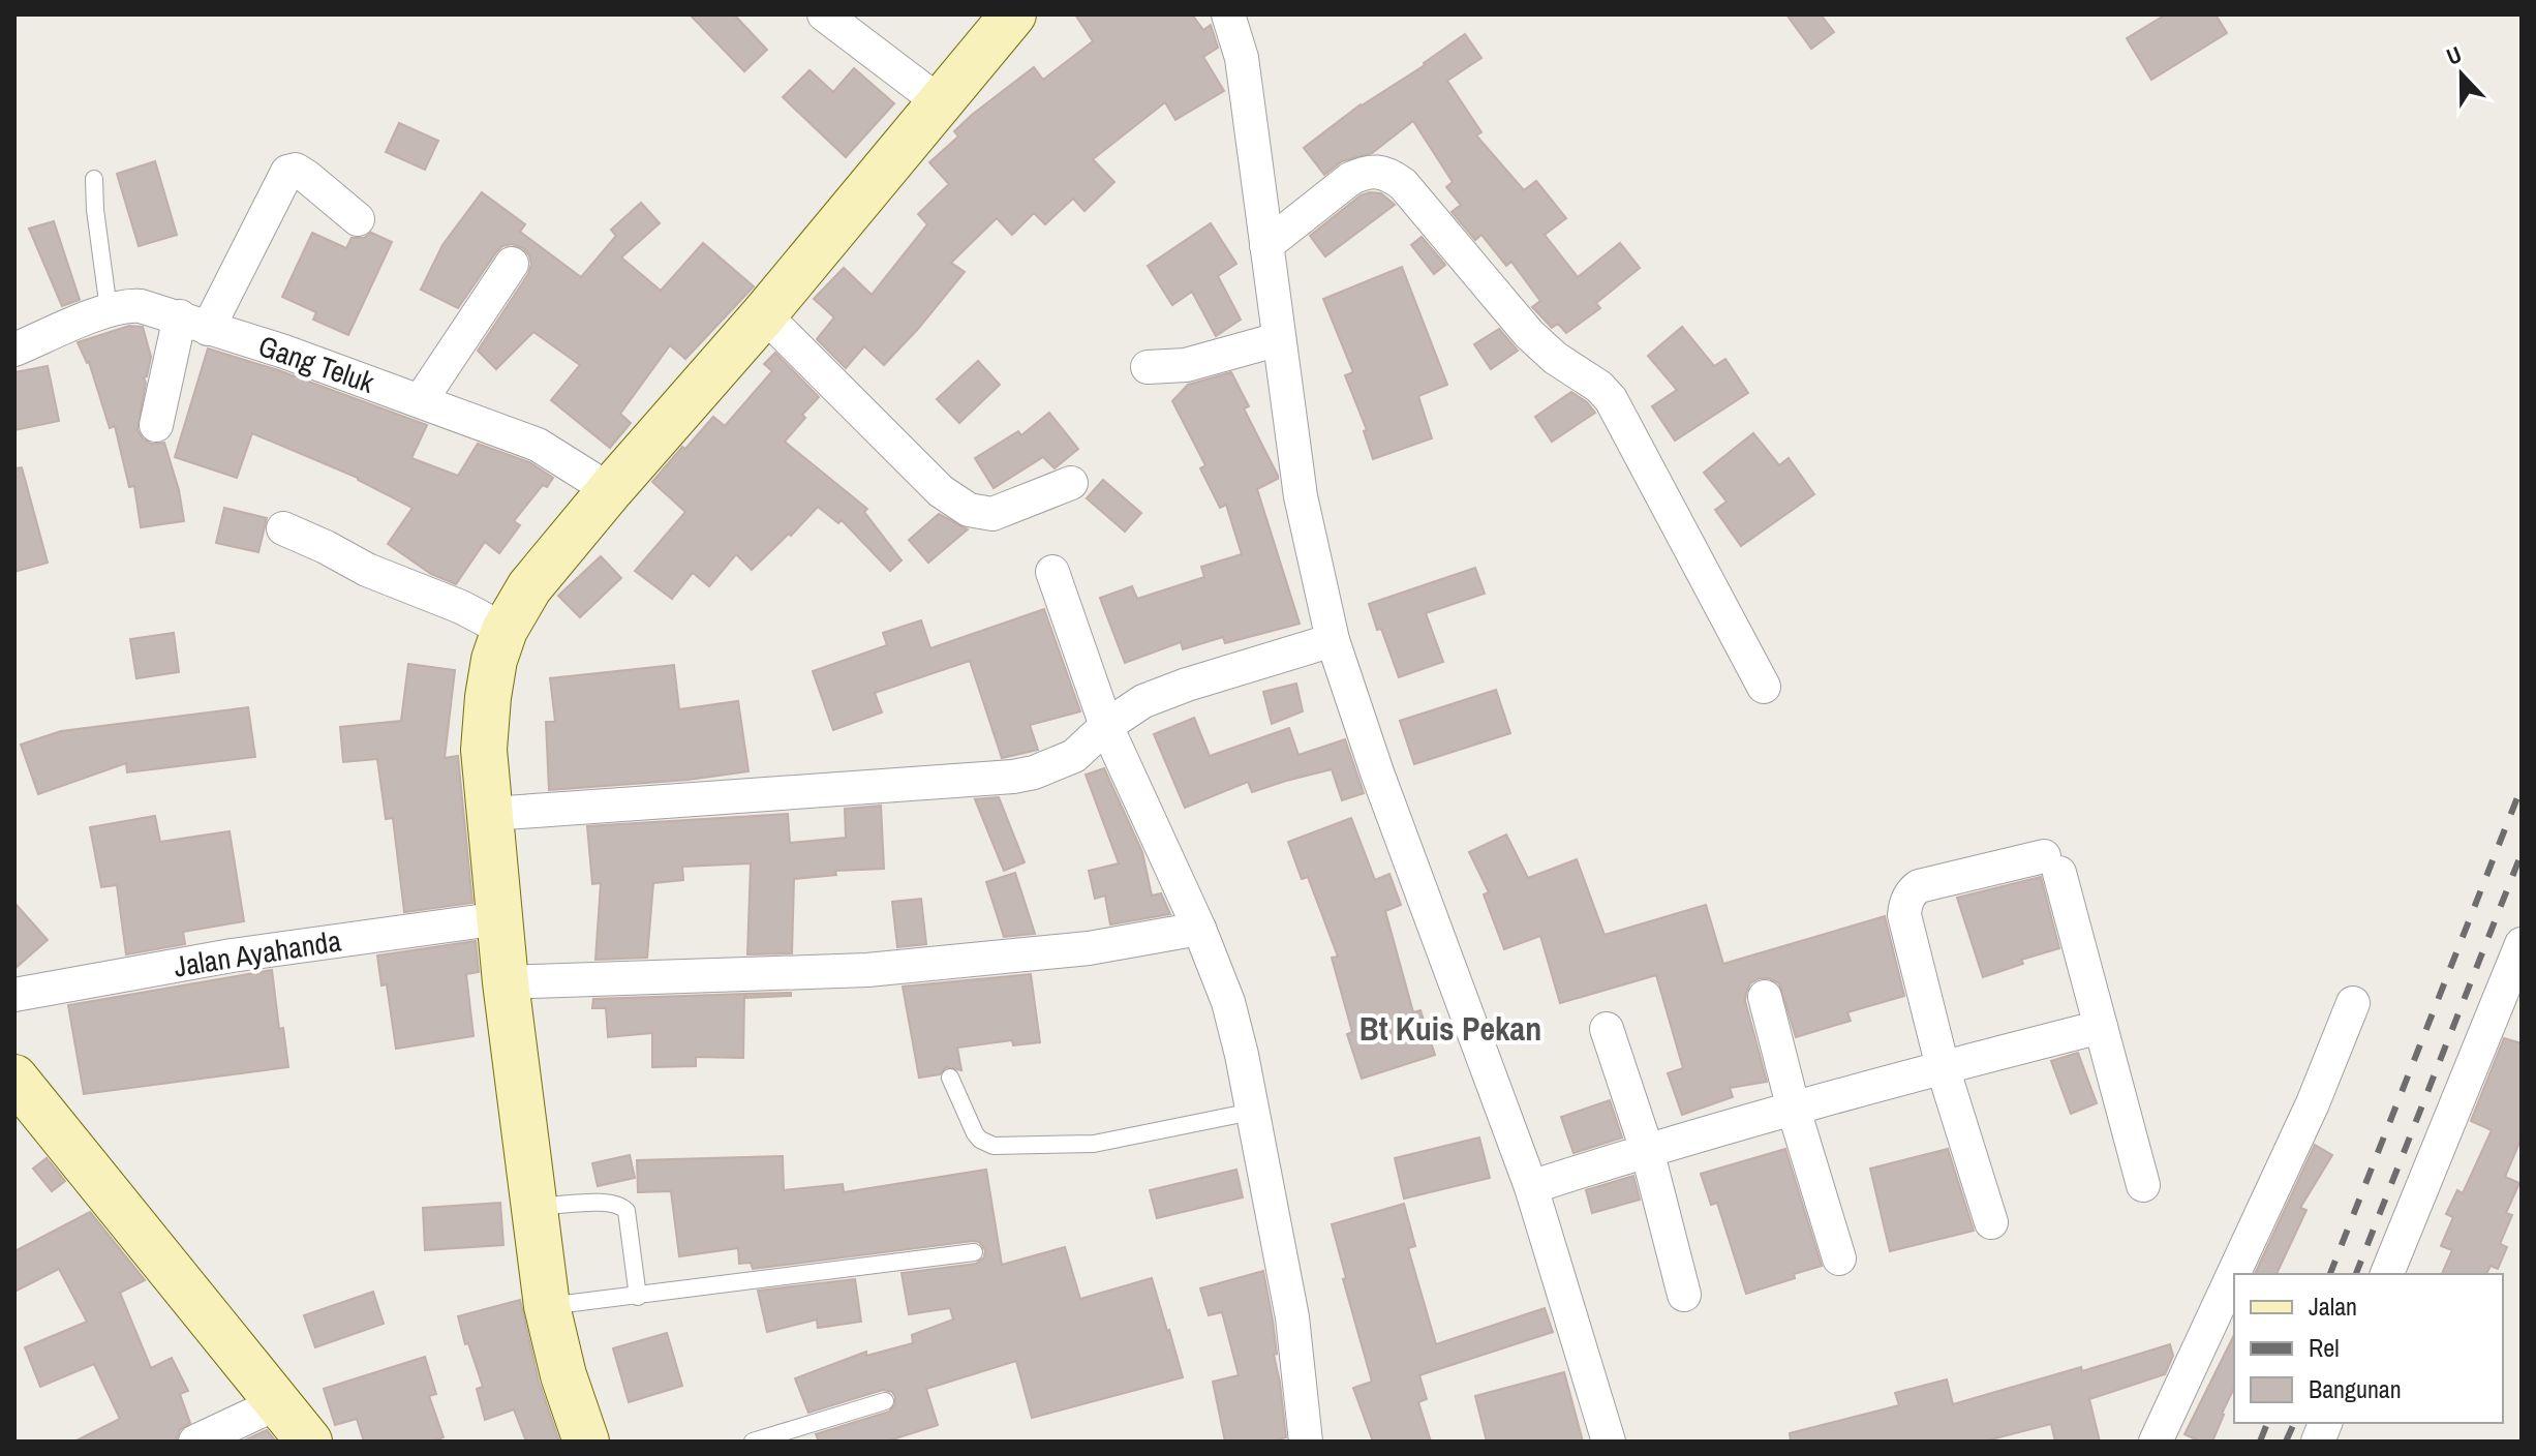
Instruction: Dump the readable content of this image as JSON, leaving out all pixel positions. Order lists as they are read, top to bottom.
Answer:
{
  "streets": {
    "street": ["Gang Teluk", "Jalan Ayahanda"]
  },
  "districts": ["Bt Kuis Pekan"],
  "legend": ["Jalan", "Rel", "Bangunan"],
  "north": "top"
}
